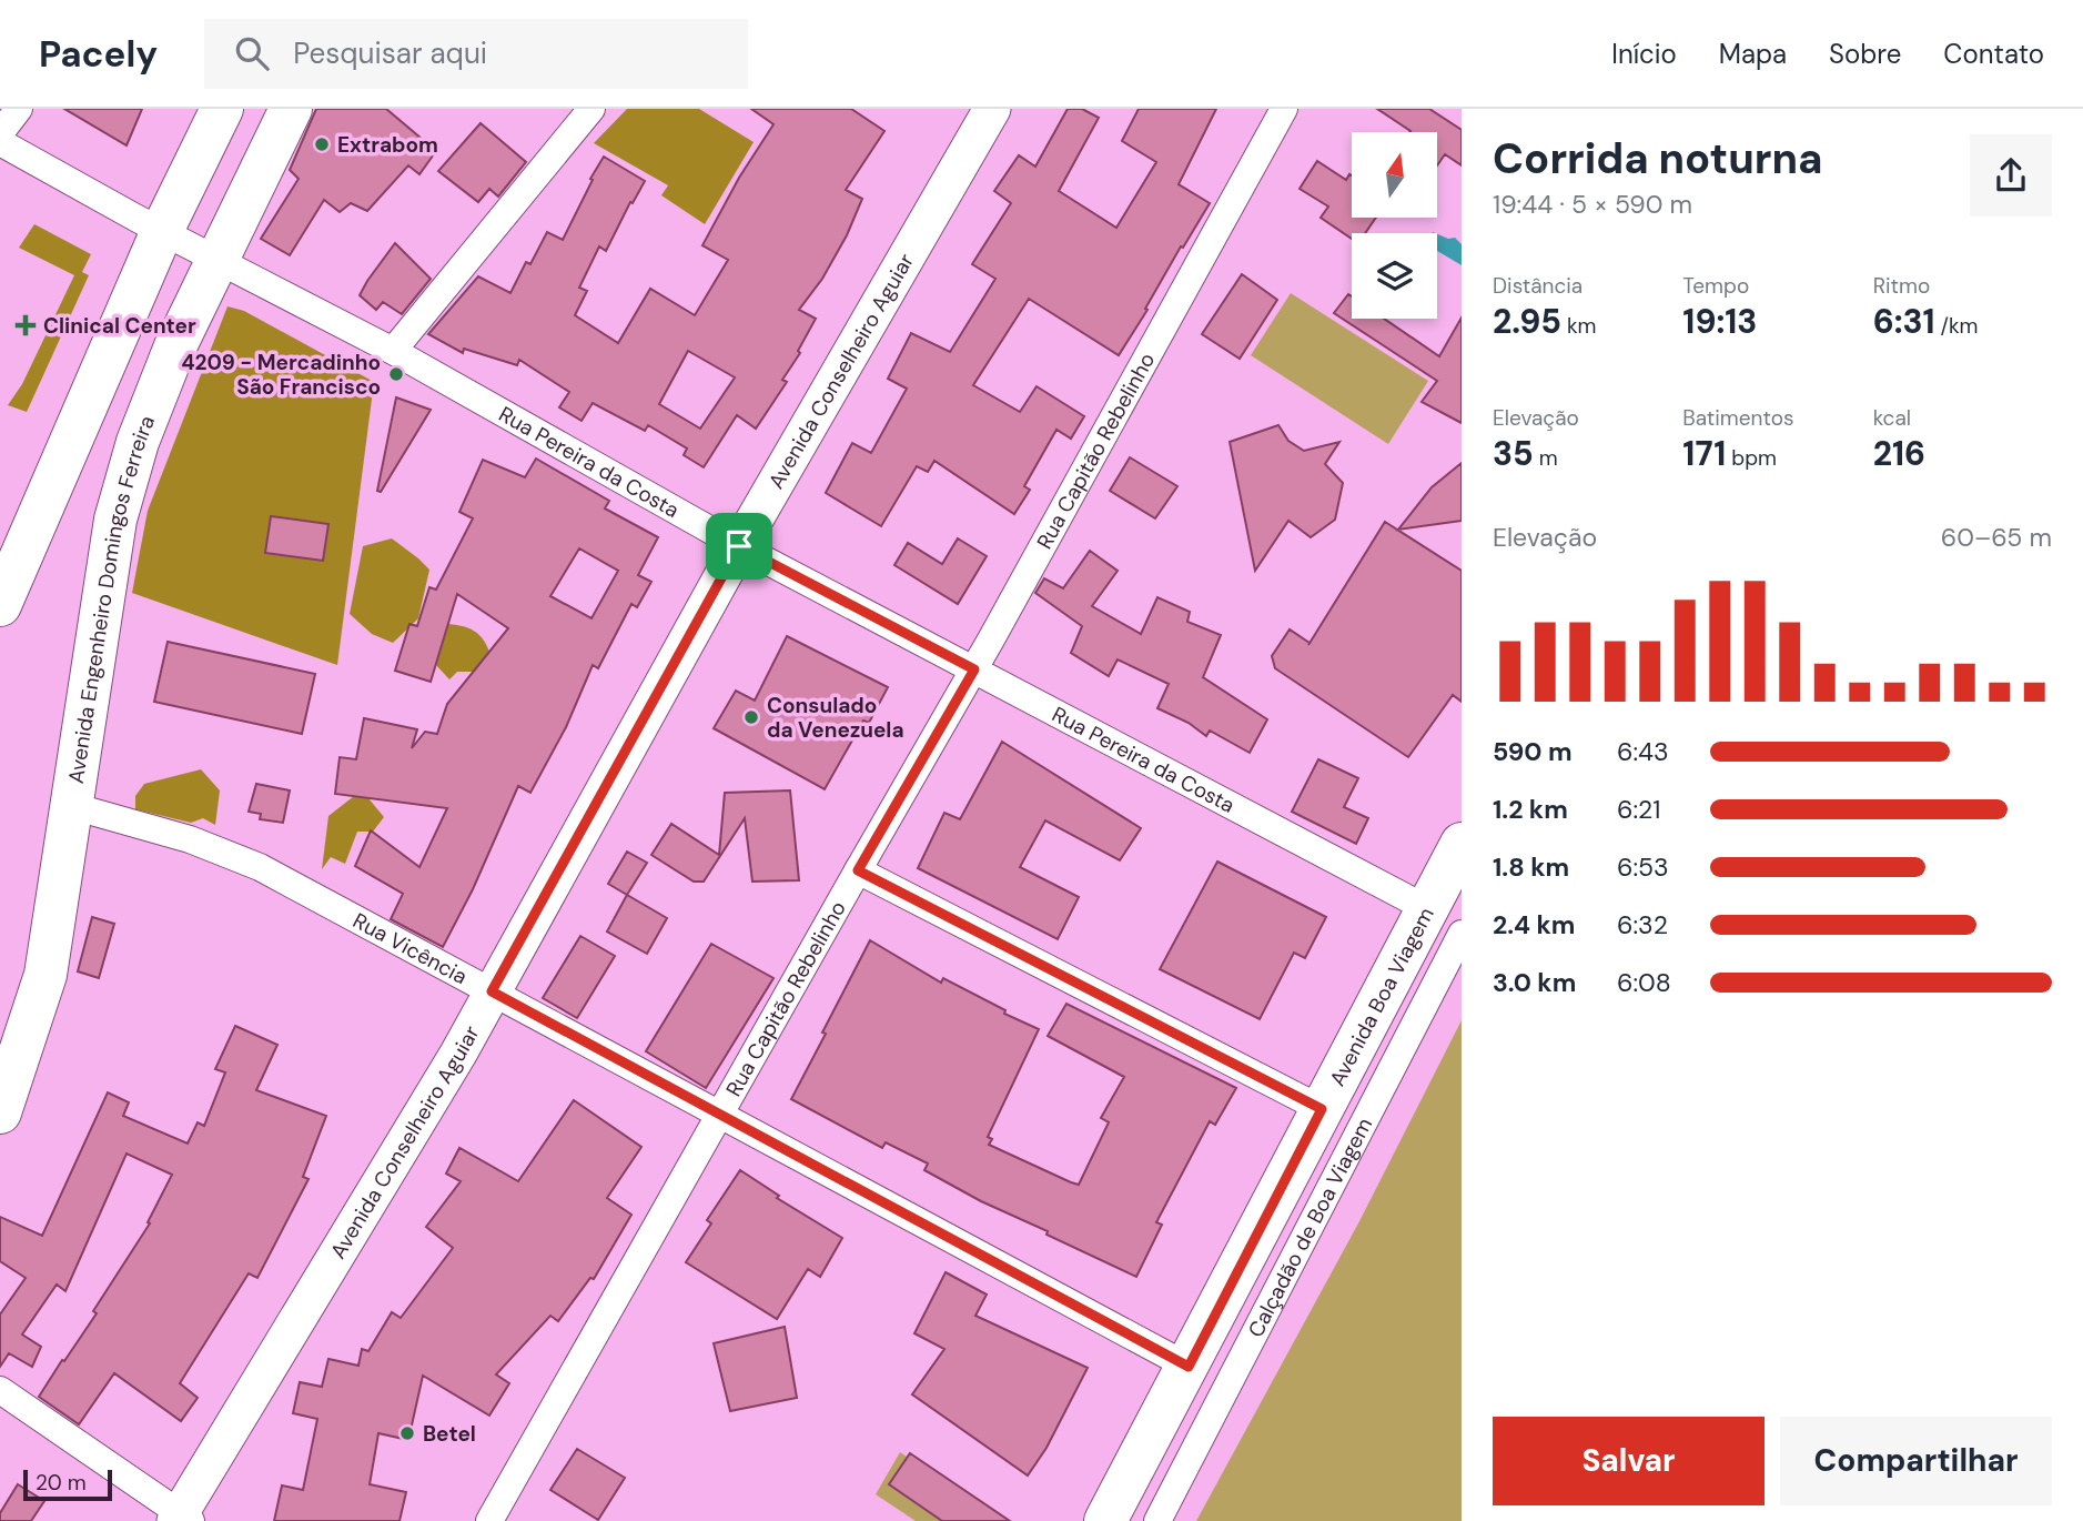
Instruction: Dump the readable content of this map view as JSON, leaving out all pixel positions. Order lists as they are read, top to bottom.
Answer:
{
  "streets": {
    "main road": ["Avenida Conselheiro Aguiar", "Avenida Engenheiro Domingos Ferreira", "Avenida Boa Viagem"],
    "street": [
      "Rua Capitão Rebelinho",
      "Rua Pereira da Costa",
      "Rua Vicência",
      "Calçadão de Boa Viagem"
    ]
  },
  "crossings": [
    ["Avenida Conselheiro Aguiar", "Rua Pereira da Costa"],
    ["Avenida Conselheiro Aguiar", "Rua Vicência"],
    ["Rua Capitão Rebelinho", "Rua Pereira da Costa"],
    ["Rua Capitão Rebelinho", "Rua Vicência"],
    ["Rua Pereira da Costa", "Avenida Engenheiro Domingos Ferreira"],
    ["Rua Pereira da Costa", "Avenida Boa Viagem"],
    ["Avenida Engenheiro Domingos Ferreira", "Rua Vicência"],
    ["Rua Vicência", "Avenida Boa Viagem"]
  ],
  "places": {
    "other": [
      "Extrabom",
      "4209 - Mercadinho São Francisco",
      "Consulado da Venezuela",
      "Betel"
    ],
    "health": ["Clinical Center"]
  },
  "scale_bar": "20 m",
  "north": "top",
  "page": {
    "header": "Pacely",
    "search": "Pesquisar aqui",
    "nav": [
      "Início",
      "Mapa",
      "Sobre",
      "Contato"
    ],
    "heading": ["Corrida noturna", "19:44 · 5 × 590 m"],
    "stats": [
      ["Distância", "2.95 km"],
      ["Tempo", "19:13"],
      ["Ritmo", "6:31 /km"],
      ["Elevação", "35 m"],
      ["Batimentos", "171 bpm"],
      ["kcal", "216"]
    ],
    "chart": ["Elevação", "60–65 m"],
    "list": [
      {
        "name": "590 m",
        "note": "6:43"
      },
      {
        "name": "1.2 km",
        "note": "6:21"
      },
      {
        "name": "1.8 km",
        "note": "6:53"
      },
      {
        "name": "2.4 km",
        "note": "6:32"
      },
      {
        "name": "3.0 km",
        "note": "6:08"
      }
    ],
    "buttons": ["Salvar", "Compartilhar"],
    "scale": "20 m"
  }
}
